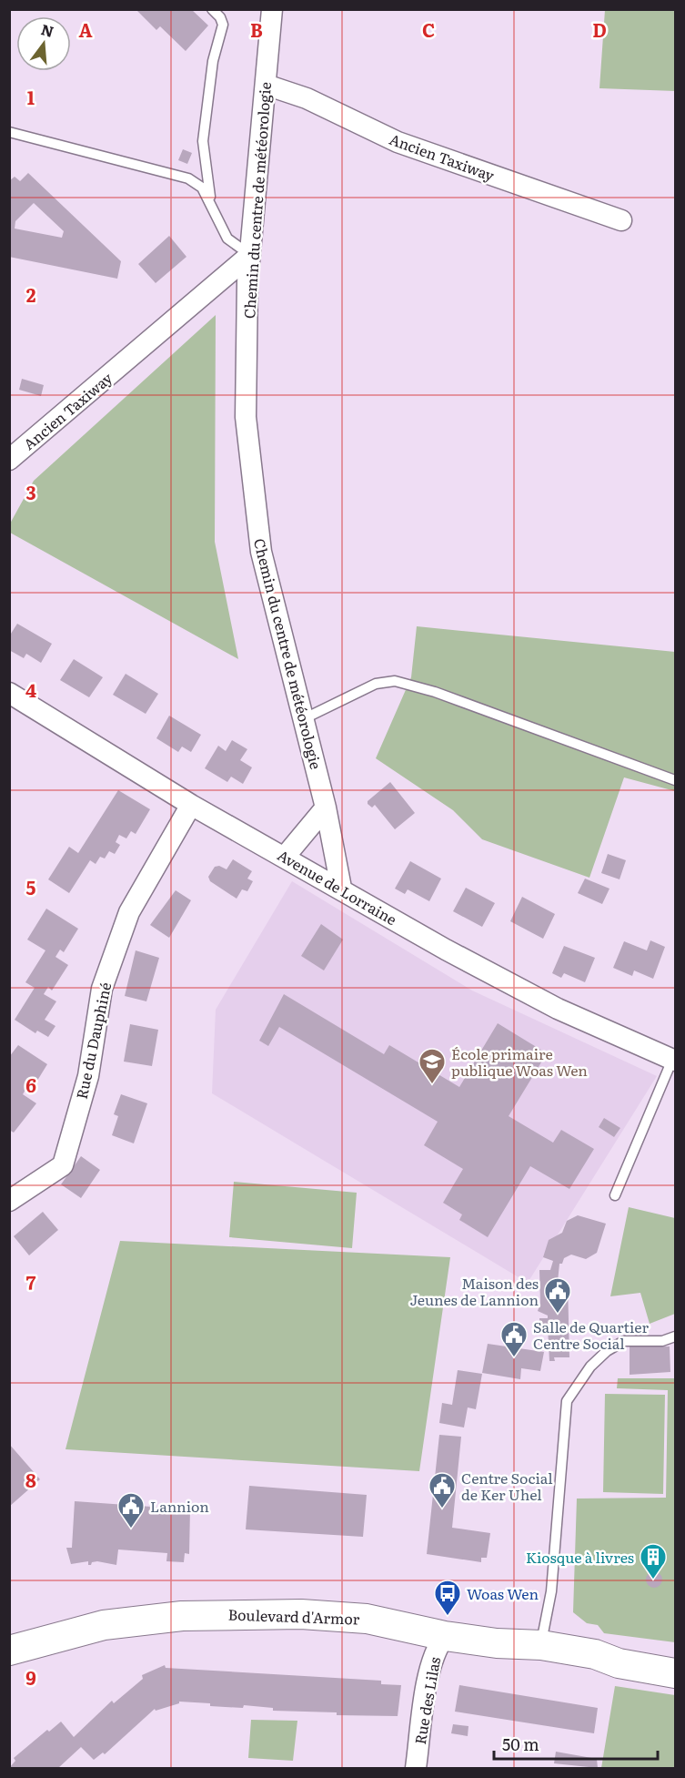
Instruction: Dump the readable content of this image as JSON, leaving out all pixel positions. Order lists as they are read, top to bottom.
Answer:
{
  "streets": {
    "main road": ["Boulevard d'Armor"],
    "street": [
      "Ancien Taxiway",
      "Chemin du centre de météorologie",
      "Avenue de Lorraine",
      "Rue du Dauphiné",
      "Rue des Lilas"
    ]
  },
  "crossings": [
    ["Ancien Taxiway", "Chemin du centre de météorologie"],
    ["Chemin du centre de météorologie", "Avenue de Lorraine"],
    ["Avenue de Lorraine", "Rue du Dauphiné"],
    ["Boulevard d'Armor", "Rue des Lilas"]
  ],
  "places": {
    "school or university": ["École primaire publique Woas Wen"],
    "public building": [
      "Maison des Jeunes de Lannion",
      "Salle de Quartier Centre Social",
      "Centre Social de Ker Uhel",
      "Lannion"
    ],
    "building": ["Kiosque à livres"],
    "bus stop": ["Woas Wen"]
  },
  "scale_bar": "50 m",
  "north": "top",
  "grid": {
    "columns": [
      "A",
      "B",
      "C",
      "D"
    ],
    "rows": [
      "1",
      "2",
      "3",
      "4",
      "5",
      "6",
      "7",
      "8",
      "9"
    ]
  }
}
